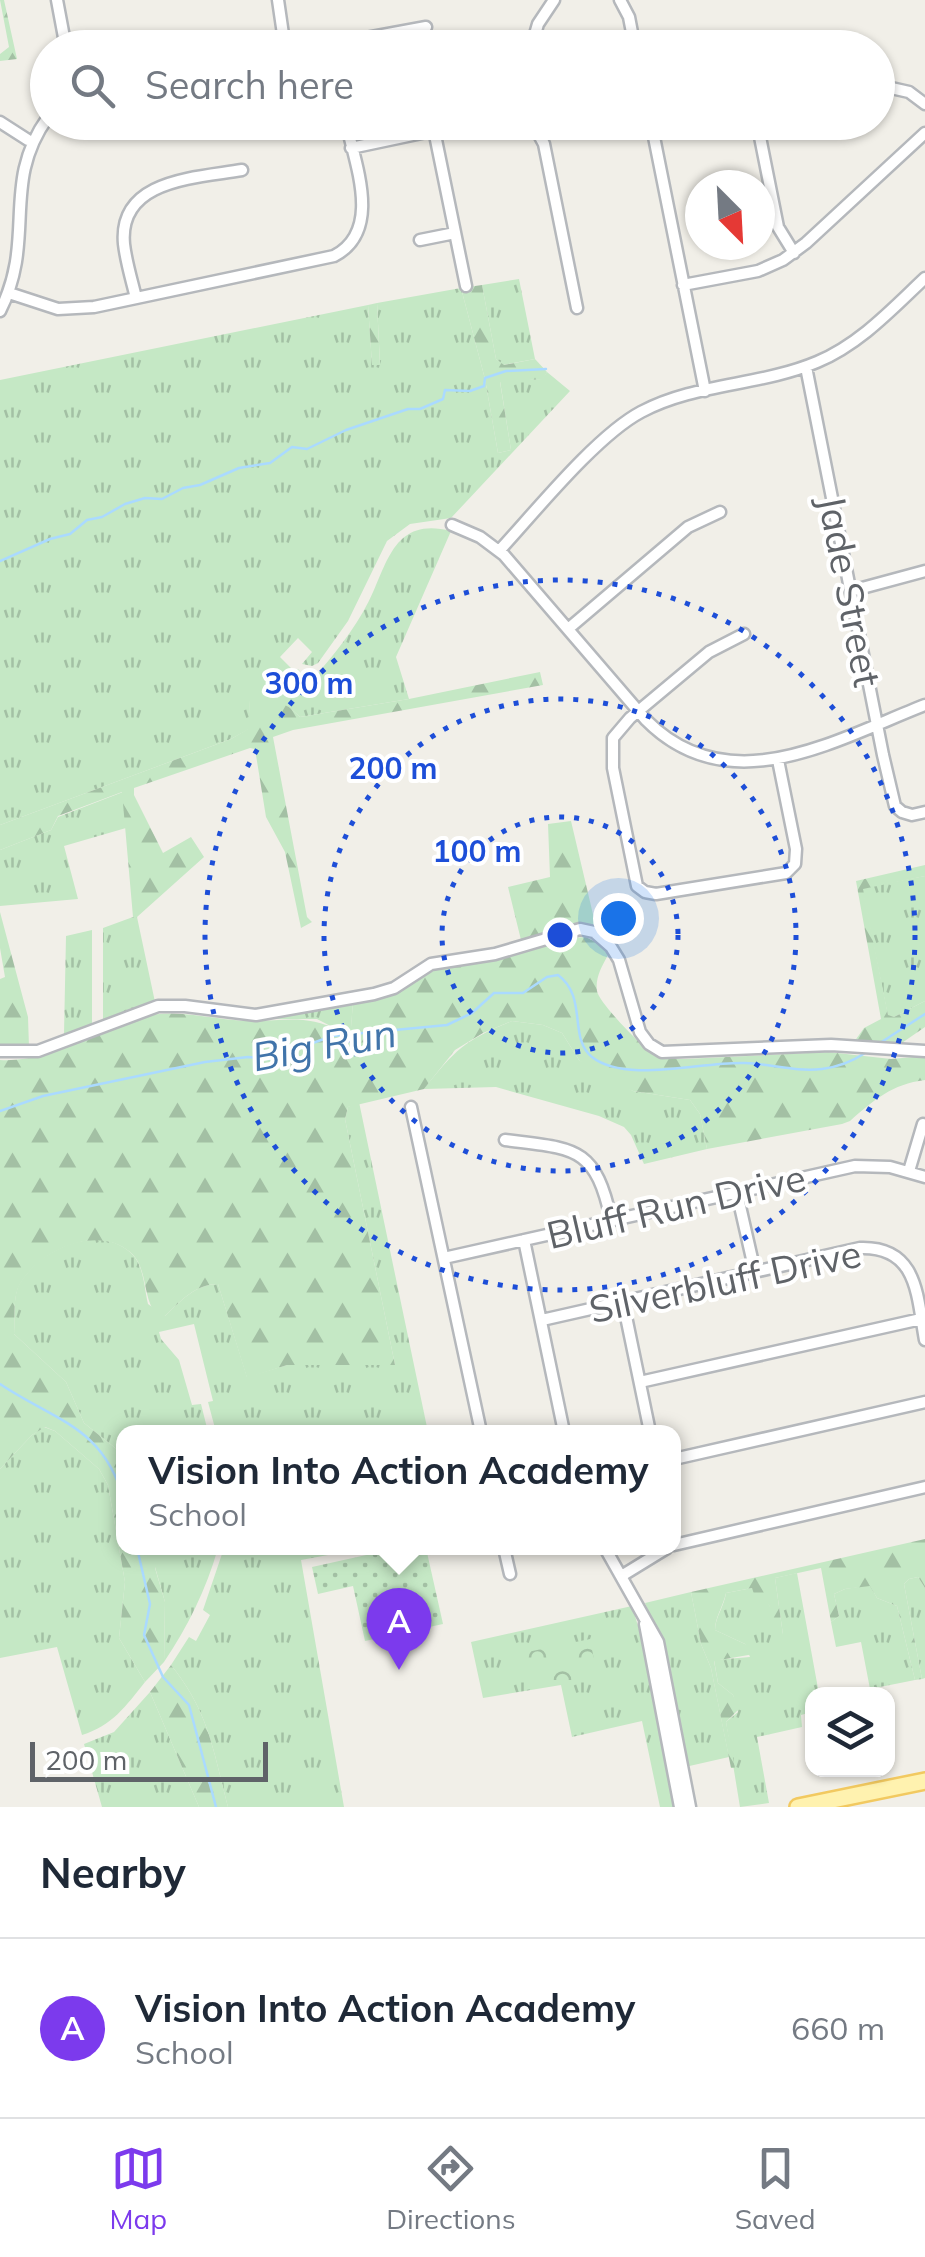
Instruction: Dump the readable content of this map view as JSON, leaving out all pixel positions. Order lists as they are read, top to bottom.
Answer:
{
  "streets": {
    "street": ["Jade Street", "Bluff Run Drive", "Silverbluff Drive"]
  },
  "water": ["Big Run"],
  "scale_bar": "200 m",
  "north": "bottom right",
  "page": {
    "search": "Search here",
    "popup": ["Vision Into Action Academy", "School"],
    "pins": "A",
    "scale": "200 m",
    "heading": "Nearby",
    "list": [
      {
        "mark": "A",
        "name": "Vision Into Action Academy",
        "note": "School",
        "value": "660 m"
      }
    ],
    "nav": ["Map", "Directions", "Saved"]
  },
  "rings": ["300 m", "200 m", "100 m"]
}
